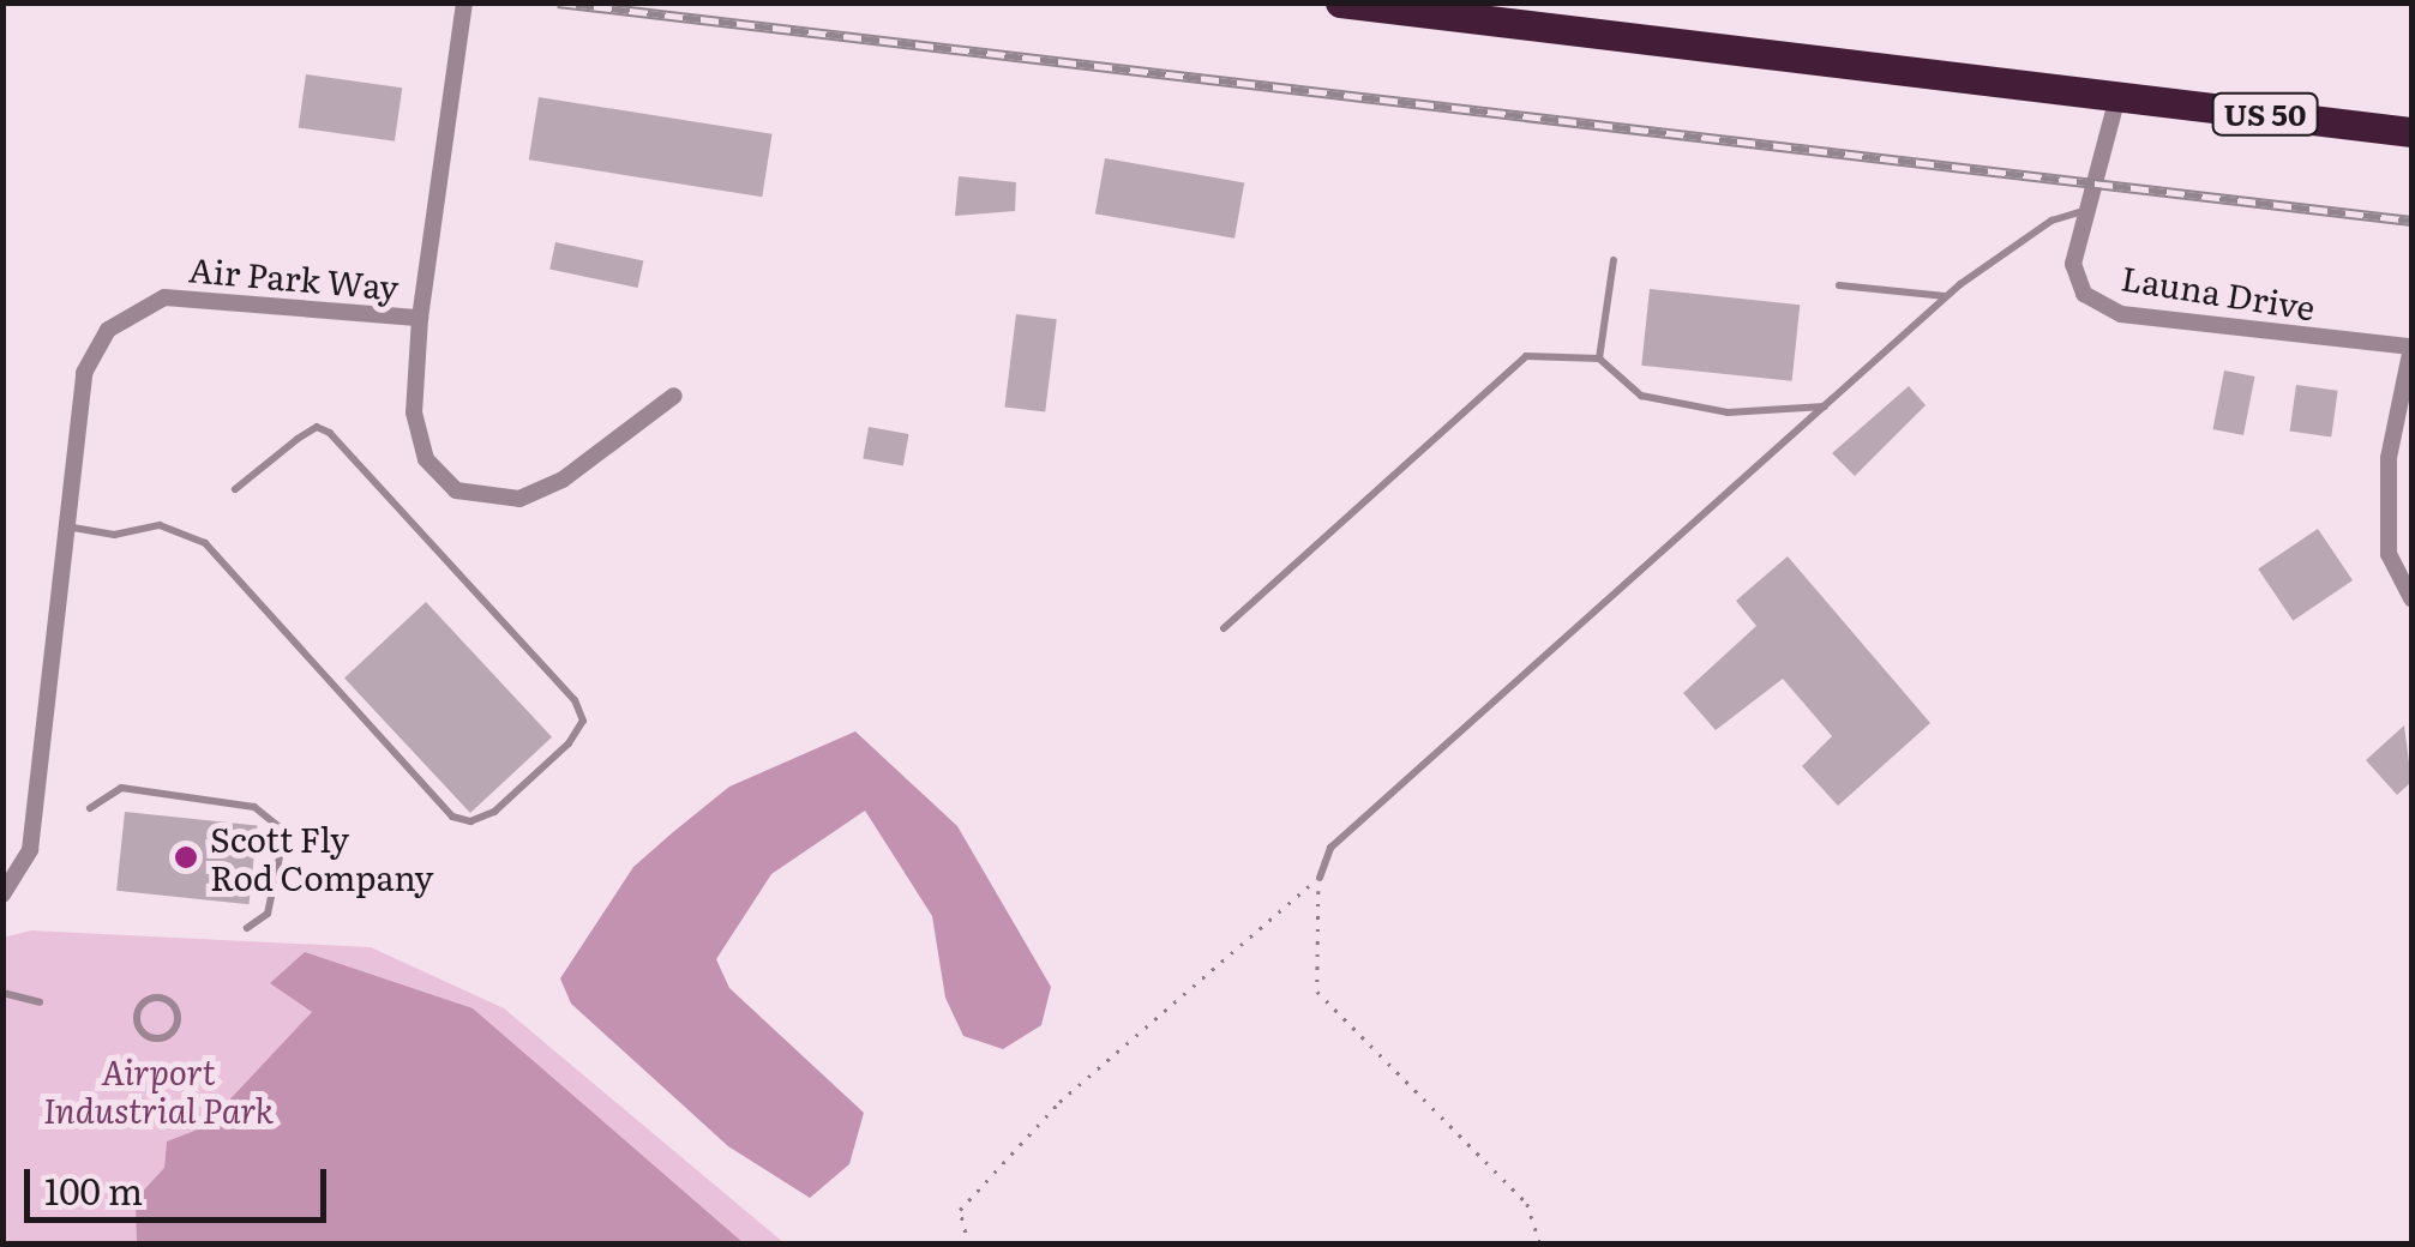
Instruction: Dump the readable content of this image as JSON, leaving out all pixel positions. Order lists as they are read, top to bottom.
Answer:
{
  "streets": {
    "highway": ["US 50"],
    "street": ["Air Park Way", "Launa Drive"]
  },
  "crossings": [
    ["US 50", "Launa Drive"]
  ],
  "parks": ["Airport Industrial Park"],
  "places": ["Scott Fly Rod Company"],
  "scale_bar": "100 m"
}
